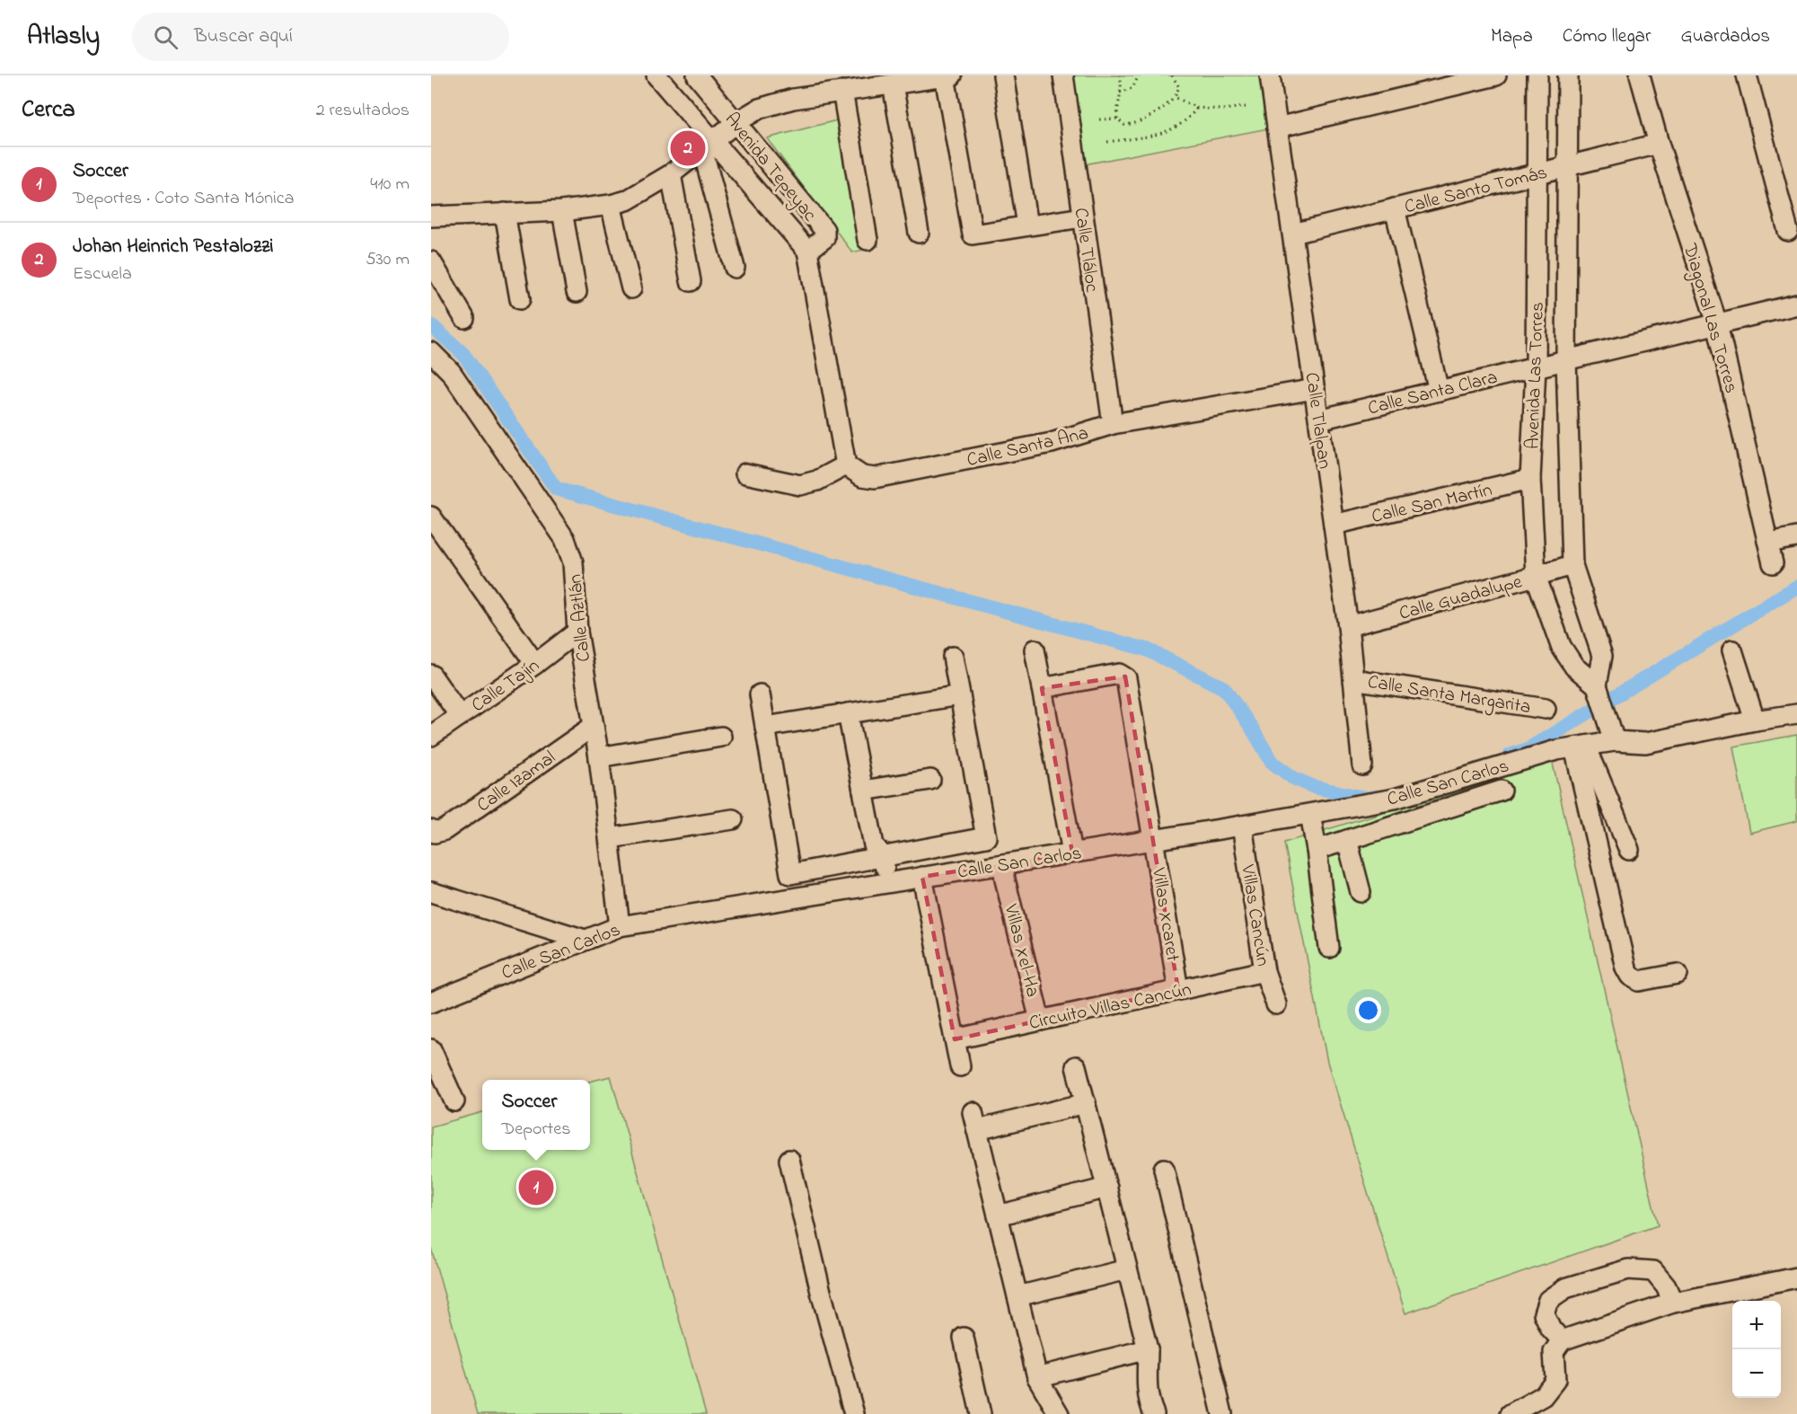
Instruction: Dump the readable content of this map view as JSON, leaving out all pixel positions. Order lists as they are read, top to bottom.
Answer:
{
  "streets": {
    "street": [
      "Avenida Tepeyac",
      "Calle Santo Tomás",
      "Calle Tláloc",
      "Diagonal Las Torres",
      "Avenida Las Torres",
      "Calle Santa Clara",
      "Calle Tlalpan",
      "Calle Santa Ana",
      "Calle San Martín",
      "Calle Guadalupe",
      "Calle Aztlán",
      "Calle Tajín",
      "Calle Santa Margarita",
      "Calle Izamal",
      "Calle San Carlos",
      "Villas Xcaret",
      "Villas Cancún",
      "Villas Xel-Ha",
      "Circuito Villas Cancún"
    ]
  },
  "crossings": [
    ["Calle Santo Tomás", "Diagonal Las Torres"],
    ["Calle Santo Tomás", "Avenida Las Torres"],
    ["Calle Santo Tomás", "Calle Tlalpan"],
    ["Calle Tláloc", "Calle Santa Ana"],
    ["Diagonal Las Torres", "Calle Santa Clara"],
    ["Avenida Las Torres", "Calle Santa Clara"],
    ["Avenida Las Torres", "Calle San Martín"],
    ["Avenida Las Torres", "Calle Guadalupe"],
    ["Avenida Las Torres", "Calle San Carlos"],
    ["Calle Santa Clara", "Calle Tlalpan"],
    ["Calle Tlalpan", "Calle Santa Ana"],
    ["Calle Tlalpan", "Calle San Martín"],
    ["Calle Tlalpan", "Calle Guadalupe"],
    ["Calle Tlalpan", "Calle Santa Margarita"],
    ["Calle Aztlán", "Calle Tajín"],
    ["Calle Aztlán", "Calle Izamal"],
    ["Calle Aztlán", "Calle San Carlos"],
    ["Calle San Carlos", "Villas Xcaret"],
    ["Calle San Carlos", "Villas Cancún"],
    ["Calle San Carlos", "Villas Xel-Ha"],
    ["Villas Xcaret", "Circuito Villas Cancún"],
    ["Villas Cancún", "Circuito Villas Cancún"],
    ["Villas Xel-Ha", "Circuito Villas Cancún"]
  ],
  "page": {
    "header": "Atlasly",
    "search": "Buscar aquí",
    "nav": ["Mapa", "Cómo llegar", "Guardados"],
    "heading": ["Cerca", "2 resultados"],
    "pins": ["2", "1"],
    "list": [
      {
        "mark": "1",
        "name": "Soccer",
        "note": "Deportes · Coto Santa Mónica",
        "value": "410 m"
      },
      {
        "mark": "2",
        "name": "Johan Heinrich Pestalozzi",
        "note": "Escuela",
        "value": "530 m"
      }
    ],
    "popup": ["Soccer", "Deportes"],
    "map_buttons": ["+", "−"]
  }
}
